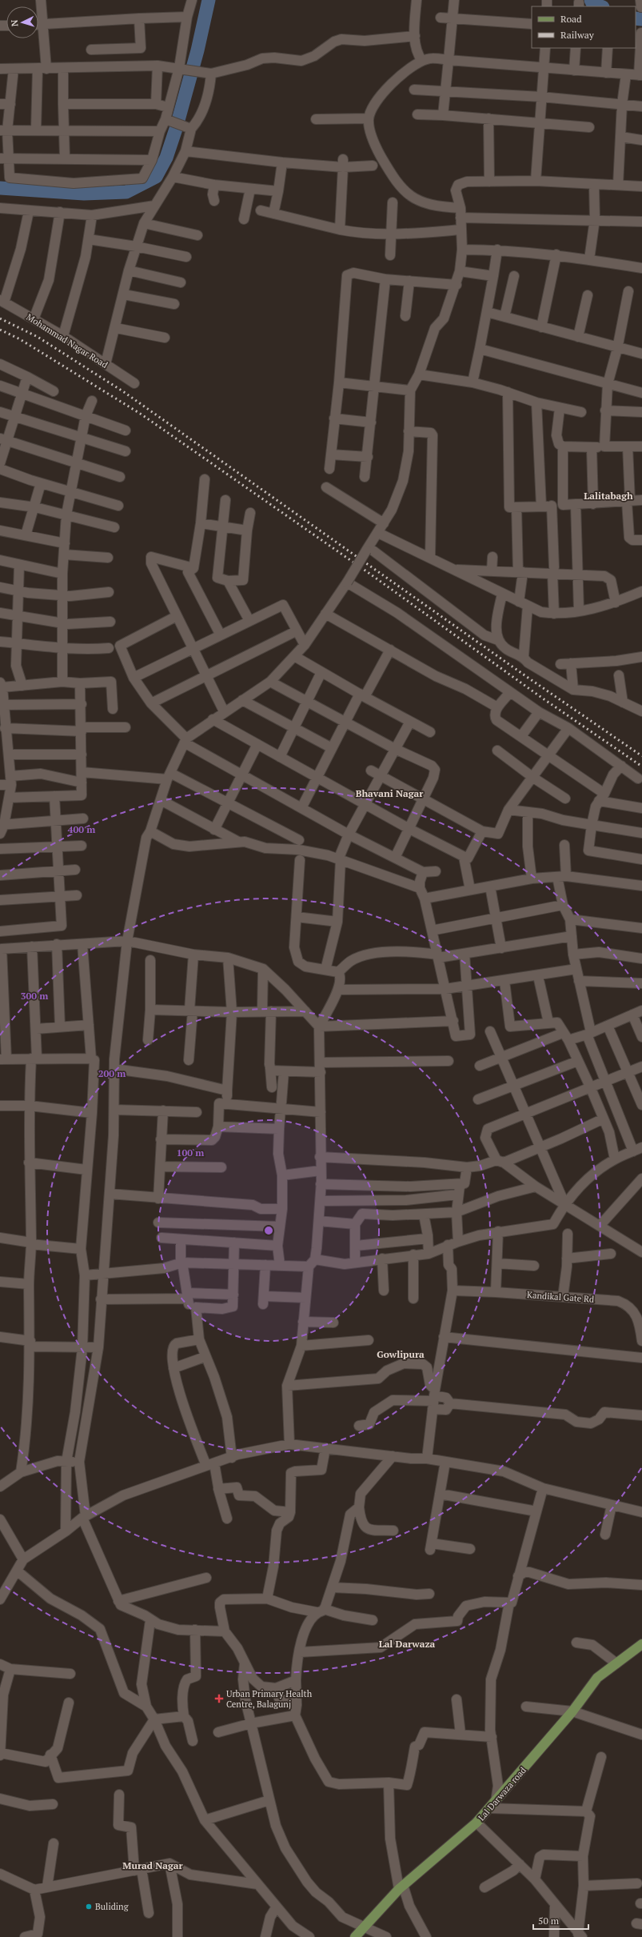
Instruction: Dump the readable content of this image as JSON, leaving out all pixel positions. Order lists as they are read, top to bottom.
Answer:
{
  "streets": {
    "main road": ["Lal Darwaza road"],
    "street": ["Mohammad Nagar Road", "Kandikal Gate Rd"]
  },
  "districts": [
    "Lalitabagh",
    "Bhavani Nagar",
    "Gowlipura",
    "Lal Darwaza",
    "Murad Nagar"
  ],
  "places": {
    "health": ["Urban Primary Health Centre, Balagunj"],
    "other": ["Buliding"]
  },
  "legend": ["Road", "Railway"],
  "scale_bar": "50 m",
  "north": "left",
  "rings": [
    "400 m",
    "300 m",
    "200 m",
    "100 m"
  ]
}
